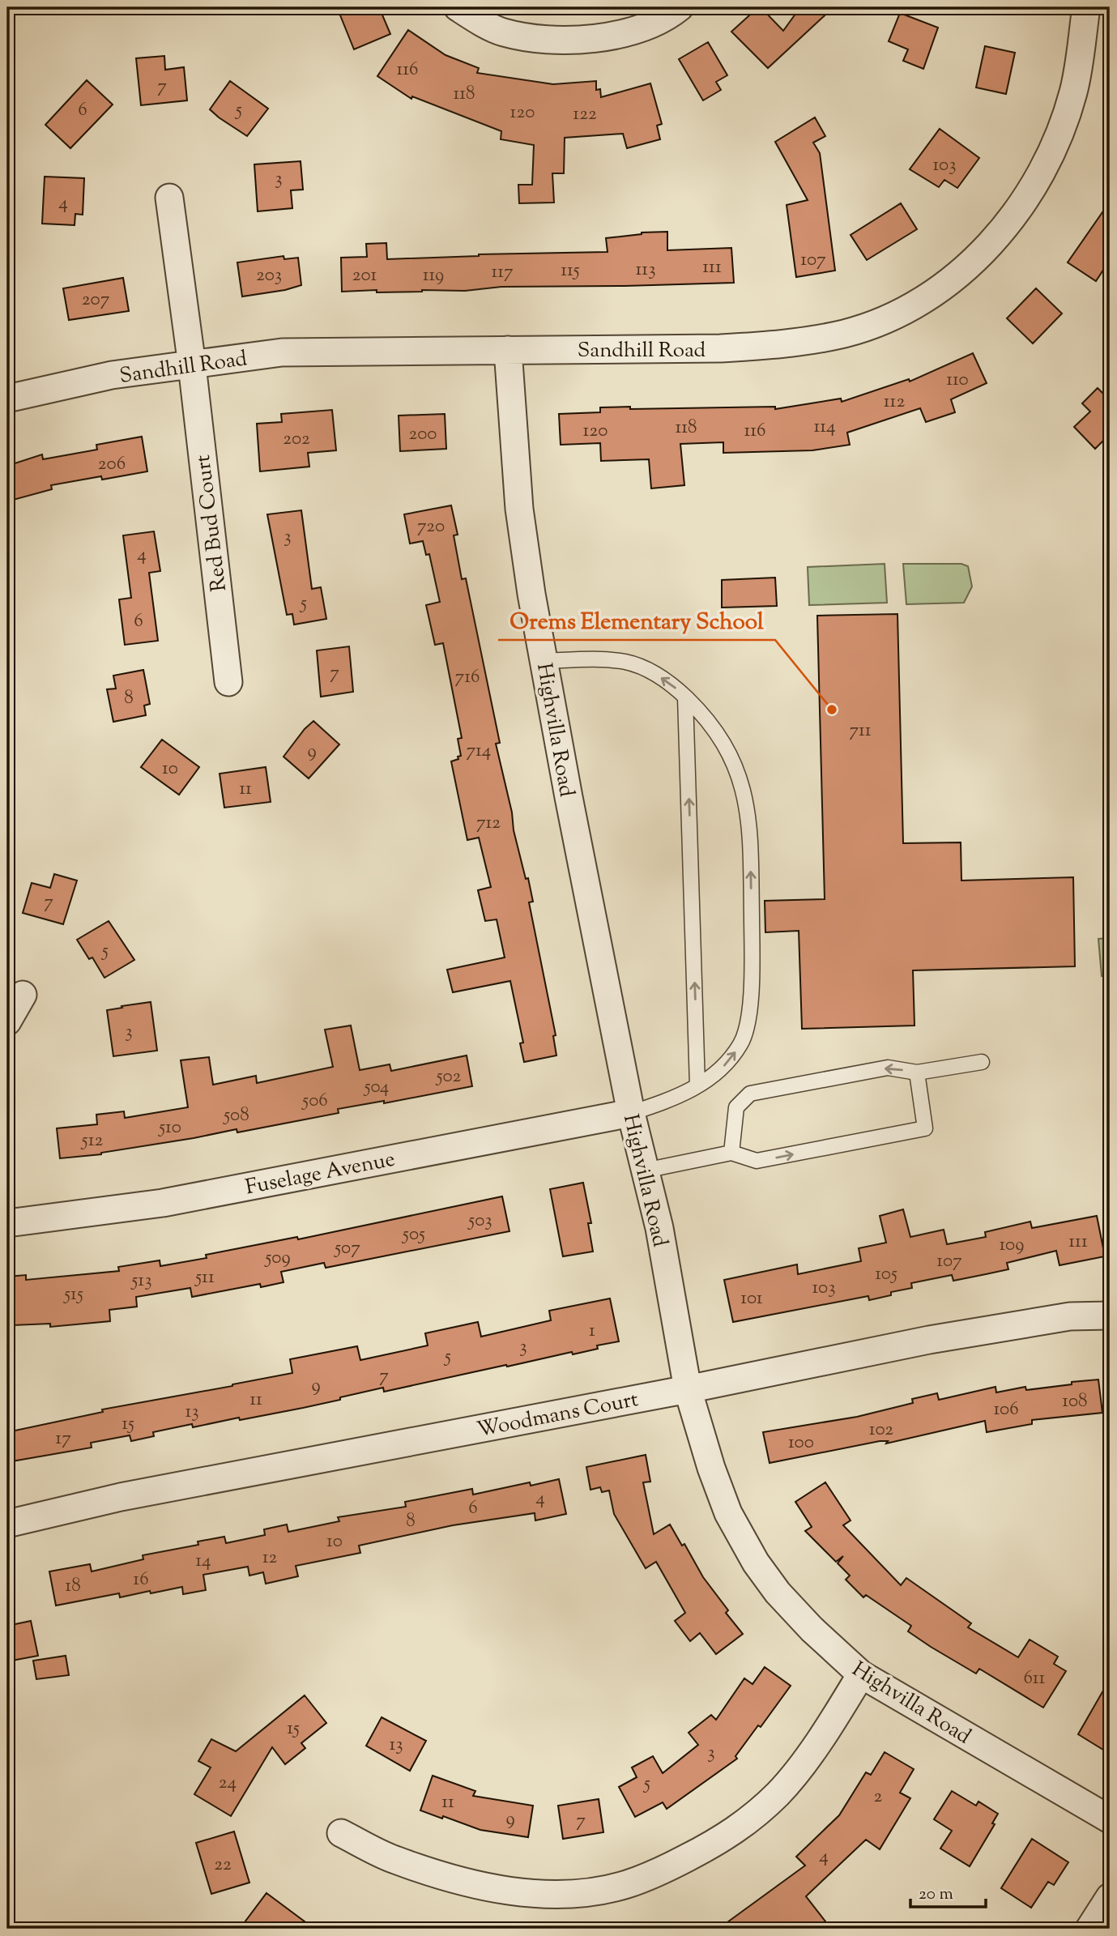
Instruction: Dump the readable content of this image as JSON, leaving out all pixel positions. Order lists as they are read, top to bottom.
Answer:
{
  "streets": {
    "street": [
      "Sandhill Road",
      "Red Bud Court",
      "Highvilla Road",
      "Fuselage Avenue",
      "Woodmans Court"
    ]
  },
  "crossings": [
    ["Sandhill Road", "Red Bud Court"],
    ["Sandhill Road", "Highvilla Road"],
    ["Highvilla Road", "Fuselage Avenue"],
    ["Highvilla Road", "Woodmans Court"]
  ],
  "places": ["Orems Elementary School"],
  "house_numbers": [
    "116",
    "7",
    "118",
    "6",
    "5",
    "120",
    "122",
    "103",
    "3",
    "4",
    "107",
    "111",
    "113",
    "115",
    "117",
    "203",
    "201",
    "119",
    "207",
    "110",
    "112",
    "114",
    "118",
    "120",
    "116",
    "200",
    "202",
    "206",
    "720",
    "3",
    "4",
    "5",
    "6",
    "7",
    "716",
    "8",
    "711",
    "714",
    "9",
    "10",
    "11",
    "712",
    "7",
    "5",
    "3",
    "502",
    "504",
    "506",
    "508",
    "510",
    "512",
    "503",
    "505",
    "111",
    "109",
    "507",
    "509",
    "107",
    "105",
    "511",
    "513",
    "103",
    "515",
    "101",
    "1",
    "3",
    "5",
    "7",
    "9",
    "11",
    "108",
    "106",
    "13",
    "15",
    "102",
    "17",
    "100",
    "4",
    "6",
    "8",
    "10",
    "12",
    "14",
    "16",
    "18",
    "611",
    "15",
    "13",
    "3",
    "24",
    "5",
    "2",
    "11",
    "9",
    "7",
    "4",
    "22"
  ],
  "scale_bar": "20 m"
}
